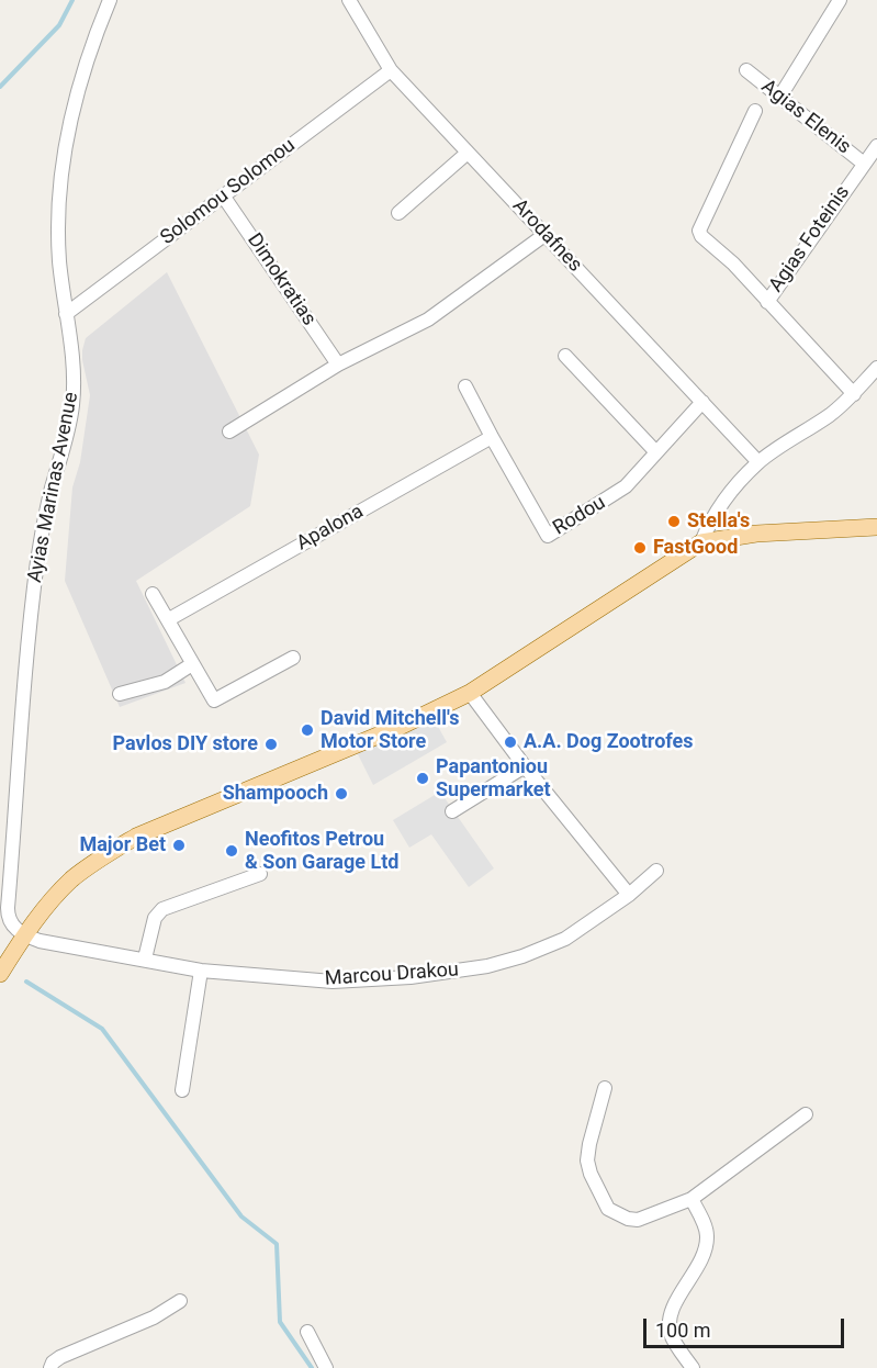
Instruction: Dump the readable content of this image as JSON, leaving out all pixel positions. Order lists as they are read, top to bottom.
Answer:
{
  "streets": {
    "street": [
      "Agias Elenis",
      "Solomou Solomou",
      "Arodafnes",
      "Agias Foteinis",
      "Dimokratias",
      "Ayias Marinas Avenue",
      "Rodou",
      "Apalona",
      "Marcou Drakou"
    ]
  },
  "crossings": [
    ["Agias Elenis", "Agias Foteinis"],
    ["Solomou Solomou", "Arodafnes"],
    ["Solomou Solomou", "Dimokratias"],
    ["Solomou Solomou", "Ayias Marinas Avenue"],
    ["Arodafnes", "Rodou"],
    ["Ayias Marinas Avenue", "Marcou Drakou"],
    ["Rodou", "Apalona"]
  ],
  "places": [
    "Stella's",
    "FastGood",
    "David Mitchell's Motor Store",
    "A.A. Dog Zootrofes",
    "Pavlos DIY store",
    "Papantoniou Supermarket",
    "Shampooch",
    "Major Bet",
    "Neofitos Petrou & Son Garage Ltd"
  ],
  "scale_bar": "100 m"
}
